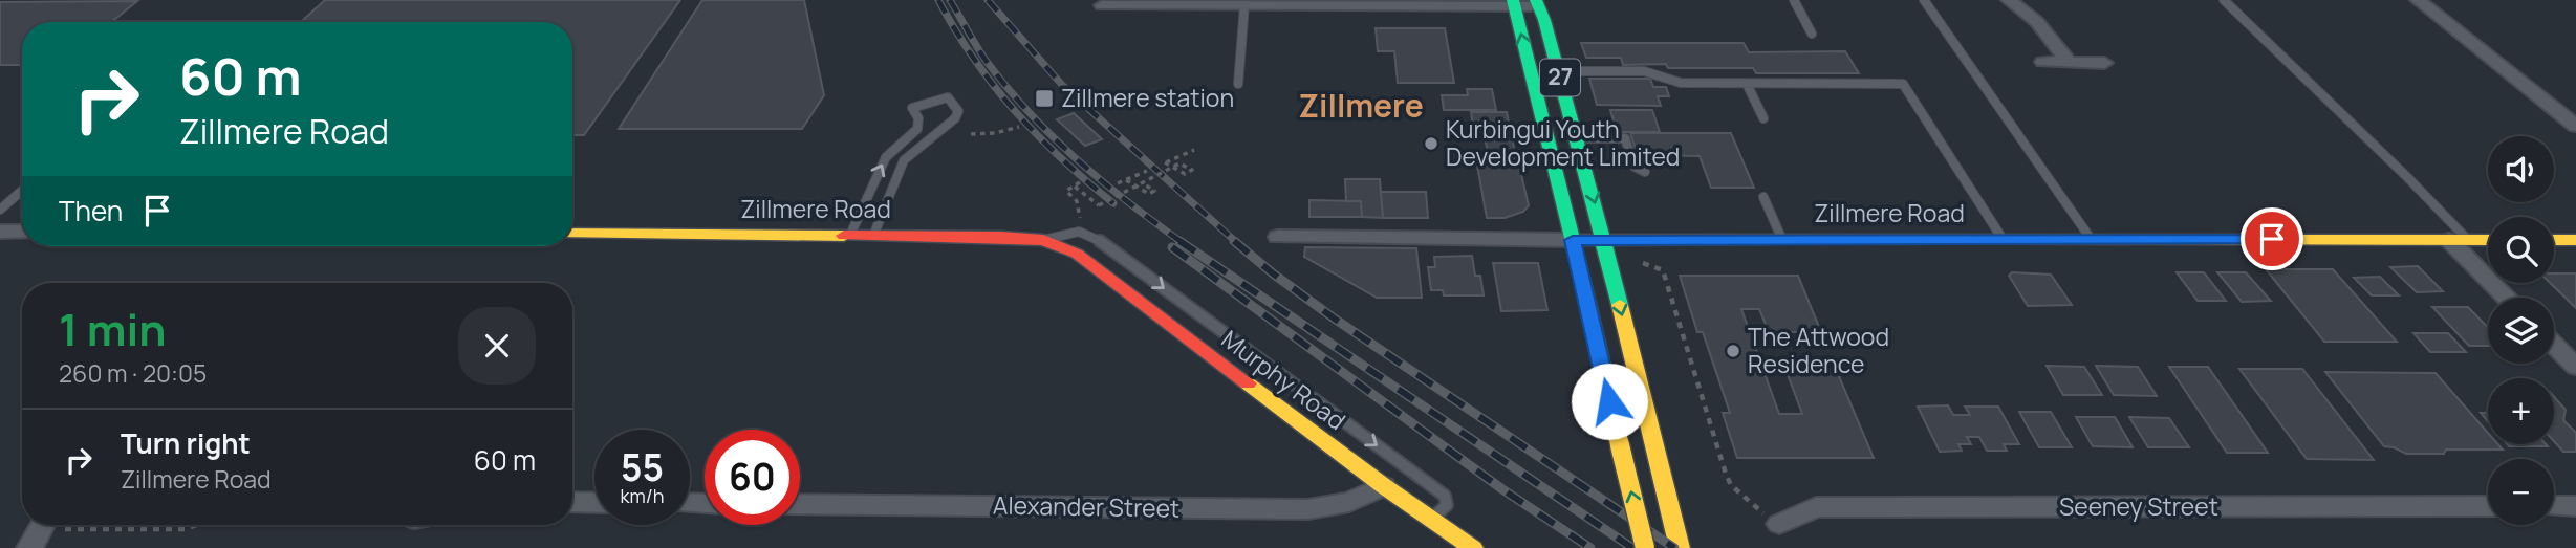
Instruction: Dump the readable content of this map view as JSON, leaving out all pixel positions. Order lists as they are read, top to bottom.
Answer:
{
  "streets": {
    "main road": ["27", "Zillmere Road", "Murphy Road"],
    "street": ["Alexander Street", "Seeney Street"]
  },
  "crossings": [
    ["27", "Zillmere Road"],
    ["Zillmere Road", "Murphy Road"],
    ["Murphy Road", "Alexander Street"]
  ],
  "districts": ["Zillmere"],
  "places": {
    "transit": ["Zillmere station"],
    "other": ["Kurbingui Youth Development Limited", "The Attwood Residence"]
  },
  "page": {
    "turn": ["60 m", "Zillmere Road"],
    "map_buttons": ["+", "−"],
    "then": "Then",
    "heading": ["1 min", "260 m · 20:05"],
    "list": [
      {
        "name": "Turn right",
        "note": "Zillmere Road",
        "value": "60 m"
      }
    ],
    "speed": "55 km/h",
    "limit": "60"
  }
}
